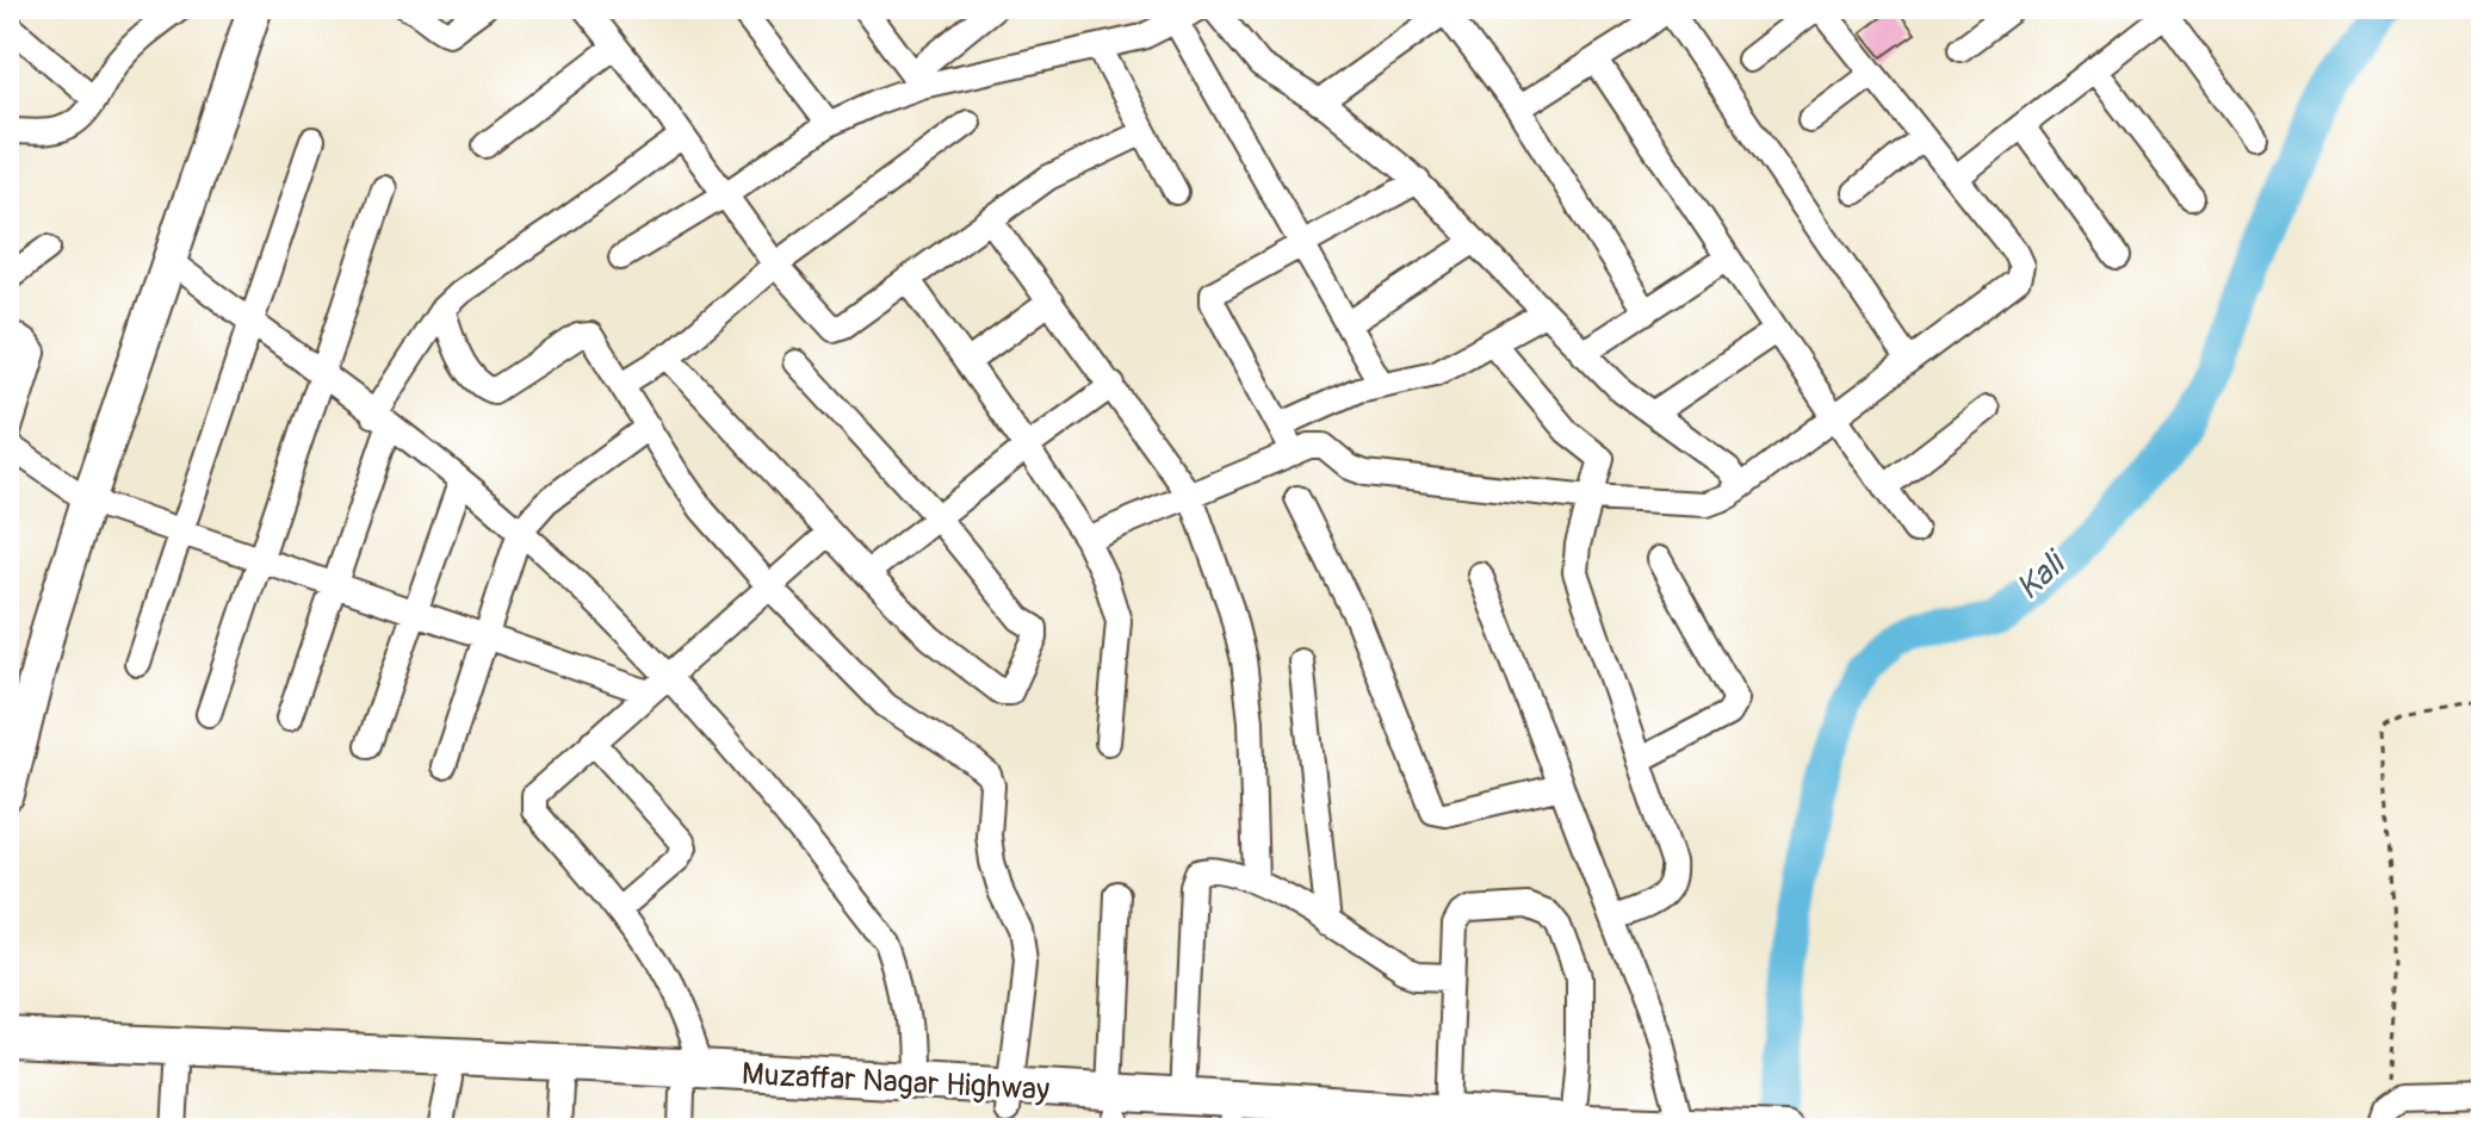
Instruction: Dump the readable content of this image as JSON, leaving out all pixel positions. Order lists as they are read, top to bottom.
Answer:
{
  "streets": {
    "main road": ["Muzaffar Nagar Highway"]
  },
  "water": ["Kali"]
}
